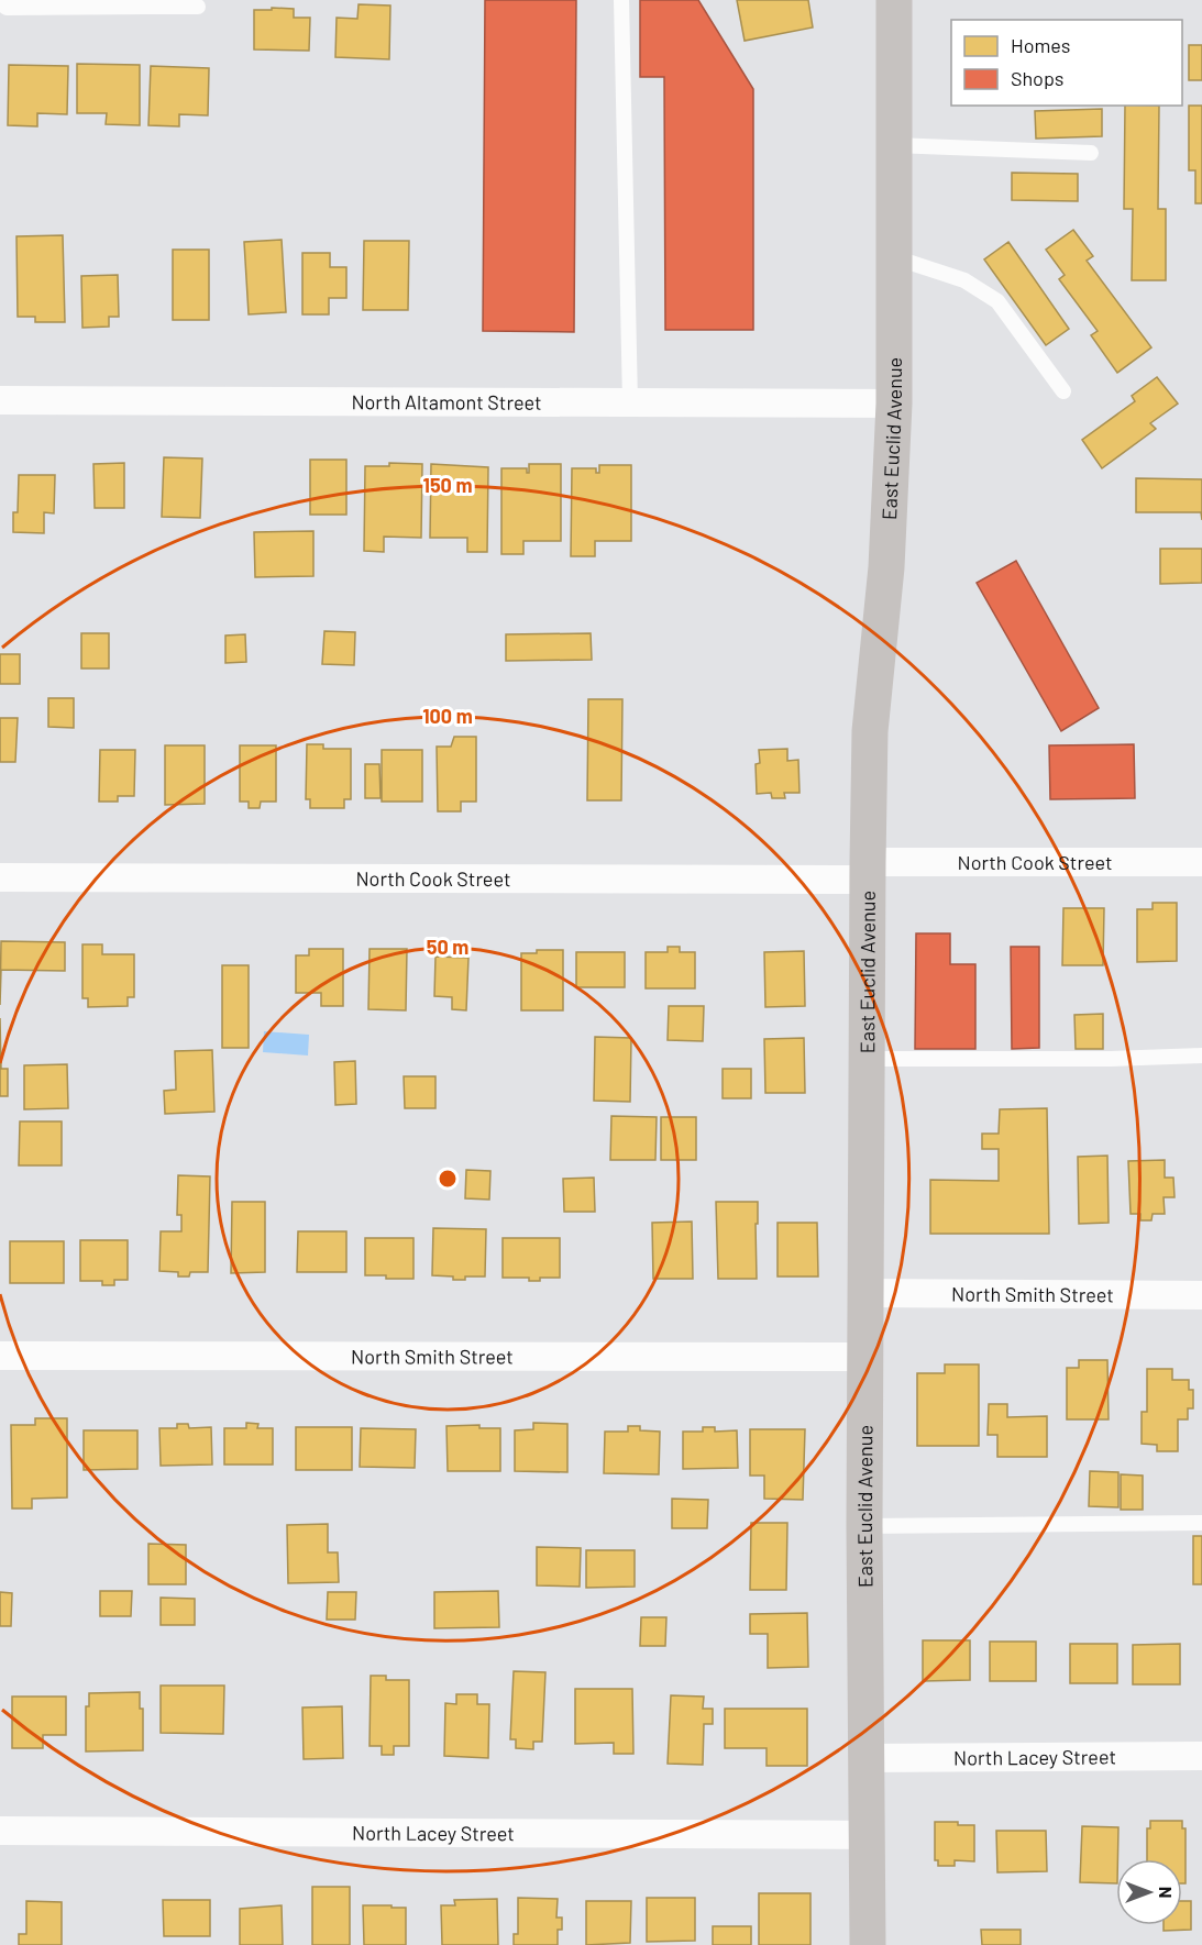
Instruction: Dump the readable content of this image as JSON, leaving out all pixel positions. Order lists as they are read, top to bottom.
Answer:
{
  "streets": {
    "main road": ["East Euclid Avenue"],
    "street": [
      "North Altamont Street",
      "North Cook Street",
      "North Smith Street",
      "North Lacey Street"
    ]
  },
  "crossings": [
    ["North Altamont Street", "East Euclid Avenue"],
    ["East Euclid Avenue", "North Cook Street"],
    ["East Euclid Avenue", "North Smith Street"],
    ["East Euclid Avenue", "North Lacey Street"]
  ],
  "legend": ["Homes", "Shops"],
  "north": "right",
  "rings": ["150 m", "100 m", "50 m"]
}
